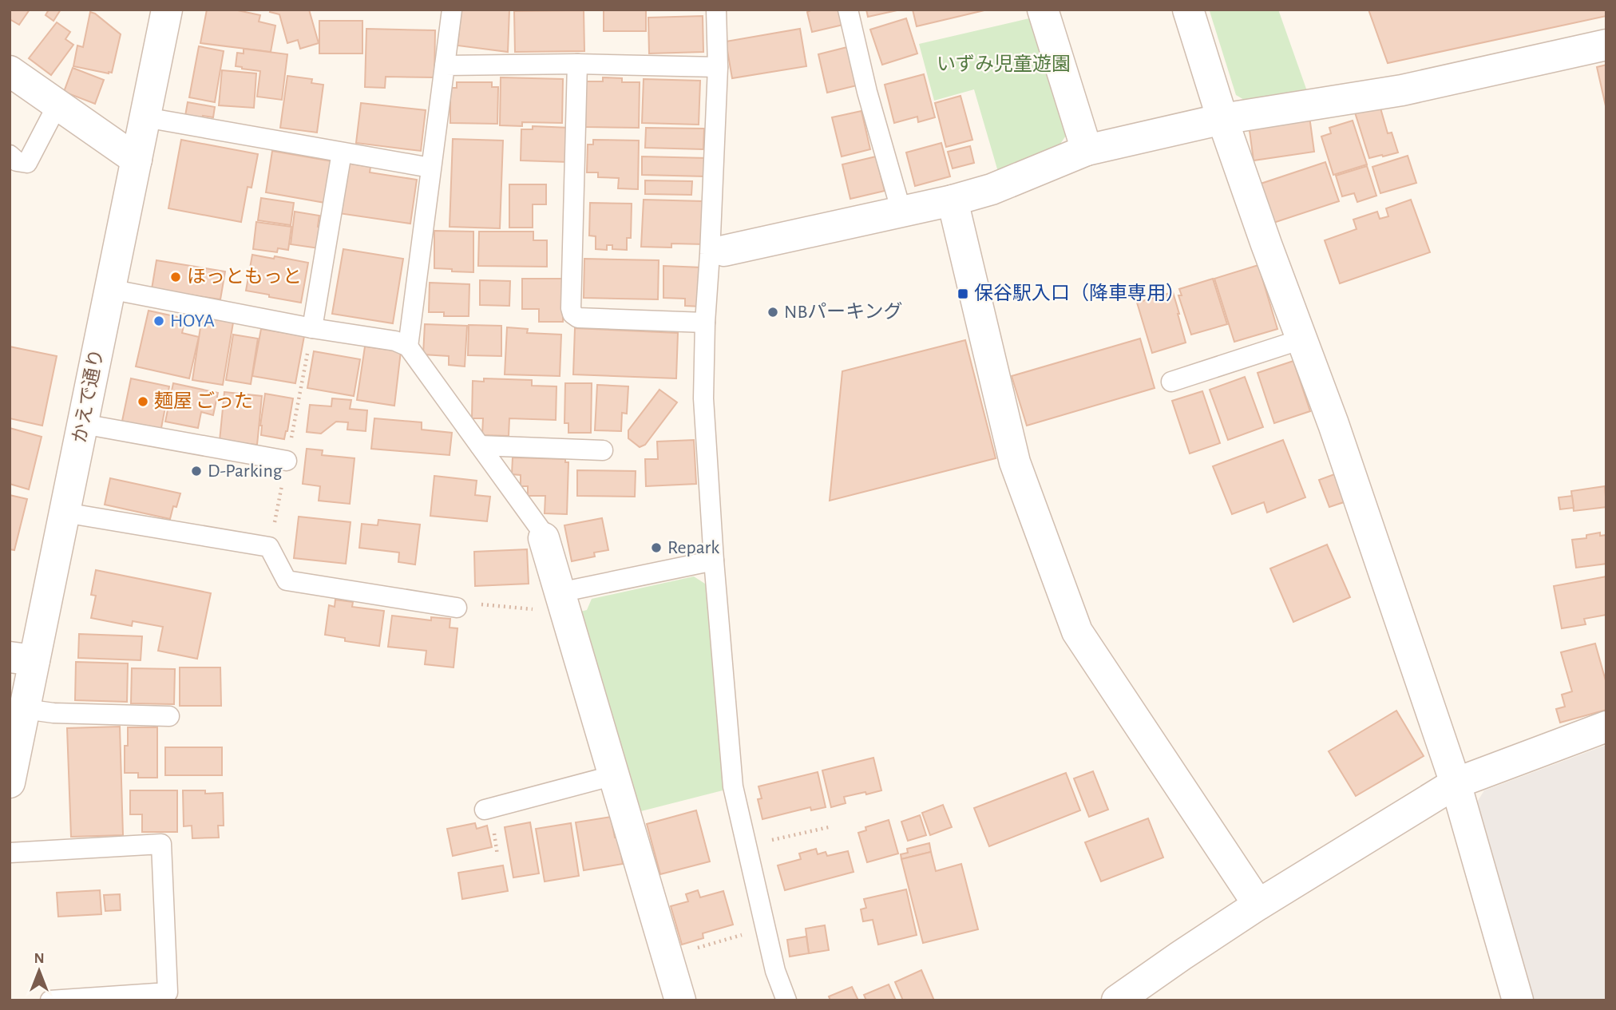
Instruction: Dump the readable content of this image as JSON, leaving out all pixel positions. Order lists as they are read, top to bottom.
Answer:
{
  "streets": {
    "street": ["かえで通り"]
  },
  "parks": ["いずみ児童遊園"],
  "places": {
    "other": [
      "ほっともっと",
      "NBパーキング",
      "HOYA",
      "麺屋 ごった",
      "D-Parking",
      "Repark"
    ],
    "transit": ["保谷駅入口（降車専用）"]
  },
  "north": "top"
}
